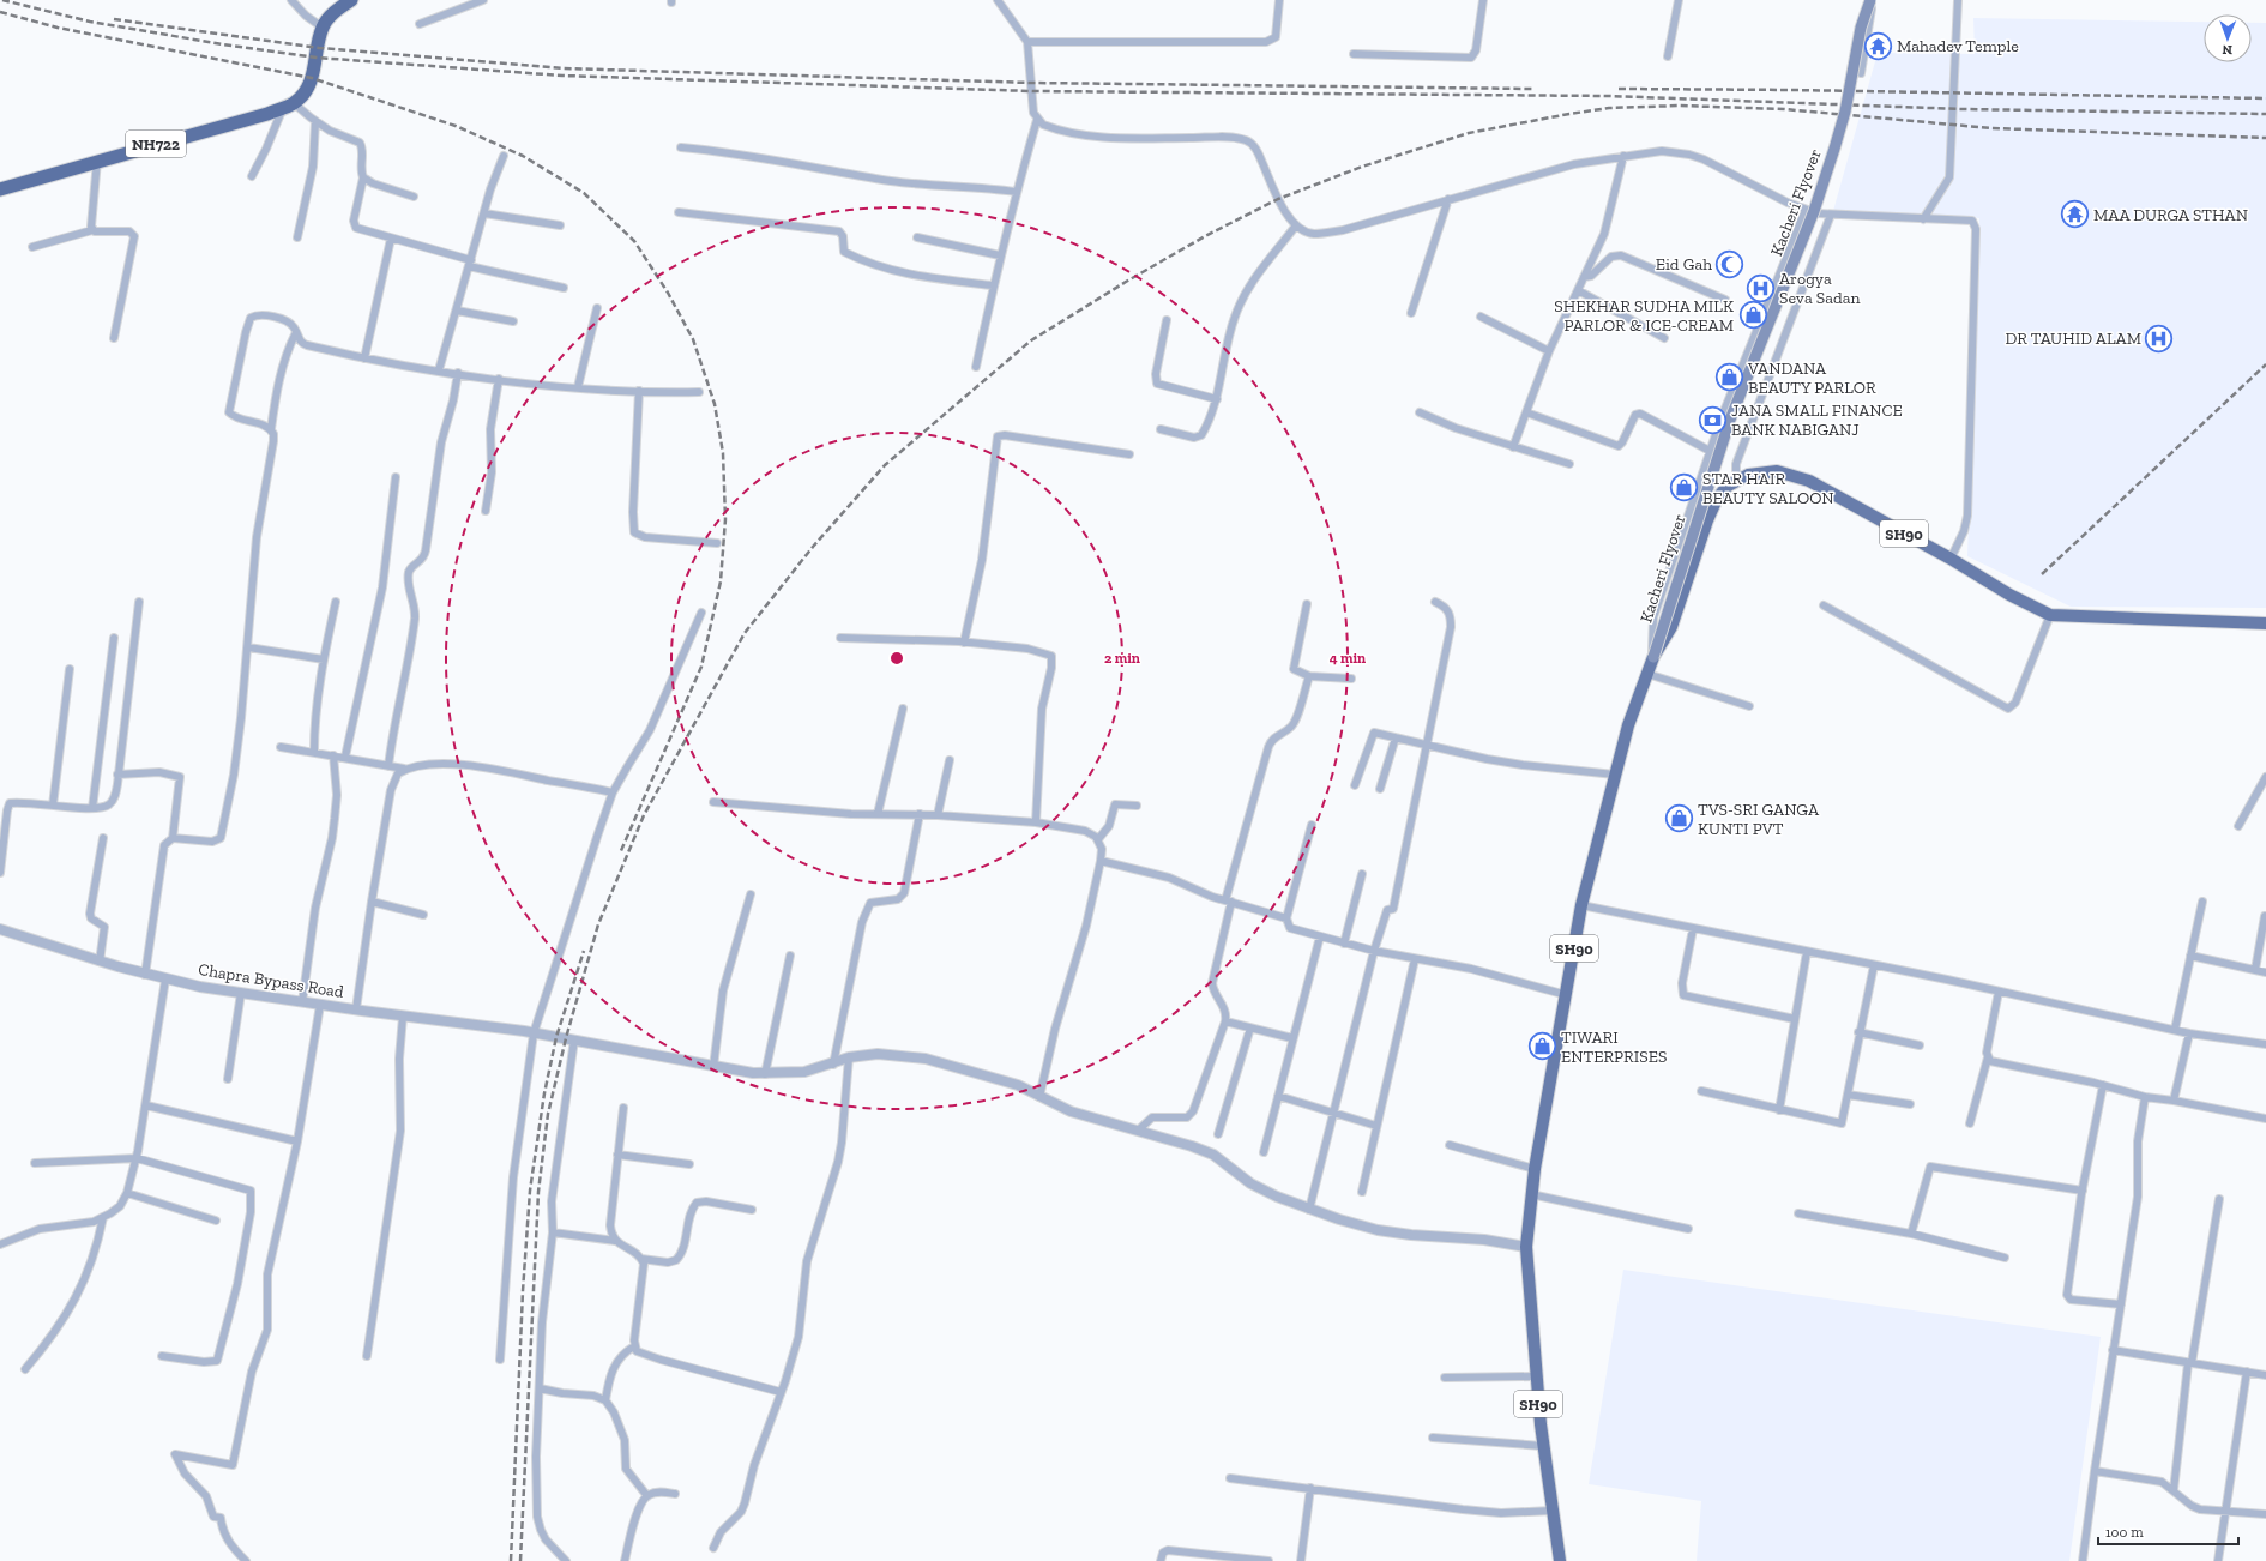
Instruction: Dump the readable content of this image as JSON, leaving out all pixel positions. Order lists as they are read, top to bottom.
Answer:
{
  "streets": {
    "highway": ["NH722"],
    "main road": ["Kacheri Flyover", "SH90"],
    "street": ["Chapra Bypass Road"]
  },
  "crossings": [
    ["Kacheri Flyover", "SH90"],
    ["SH90", "Chapra Bypass Road"]
  ],
  "places": {
    "temple": ["Mahadev Temple", "MAA DURGA STHAN"],
    "mosque": ["Eid Gah"],
    "hospital": ["Arogya Seva Sadan", "DR TAUHID ALAM"],
    "shop": [
      "SHEKHAR SUDHA MILK PARLOR & ICE-CREAM",
      "VANDANA BEAUTY PARLOR",
      "STAR HAIR BEAUTY SALOON",
      "TVS-SRI GANGA KUNTI PVT",
      "TIWARI ENTERPRISES"
    ],
    "bank": ["JANA SMALL FINANCE BANK NABIGANJ"]
  },
  "scale_bar": "100 m",
  "north": "bottom",
  "rings": ["2 min", "4 min"]
}
